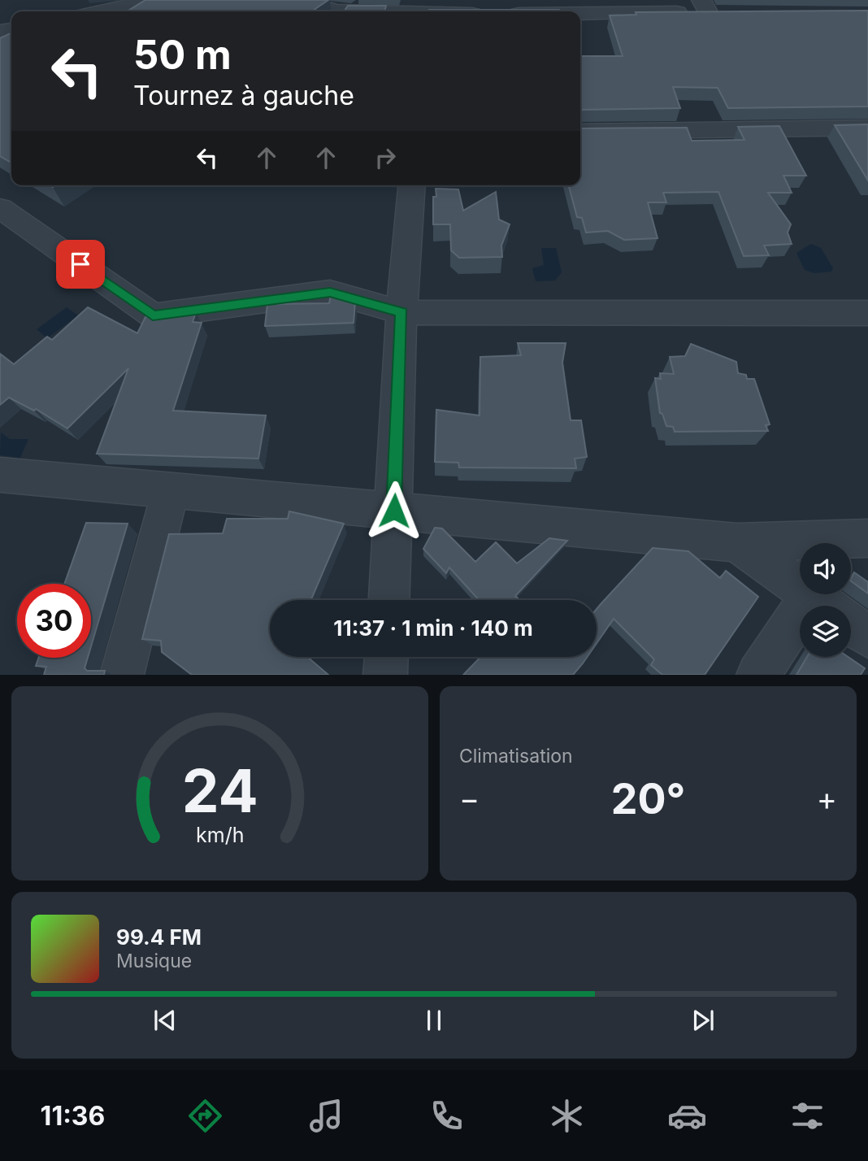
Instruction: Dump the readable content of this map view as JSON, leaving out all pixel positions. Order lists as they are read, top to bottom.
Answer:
{
  "page": {
    "turn": ["50 m", "Tournez à gauche"],
    "limit": "30",
    "trip": "11:37 · 1 min · 140 m",
    "tile": "Climatisation",
    "heat": ["−", "20°", "+"],
    "song": ["99.4 FM", "Musique"],
    "tabs": "11:36",
    "gauge": ["24", "km/h"]
  }
}
